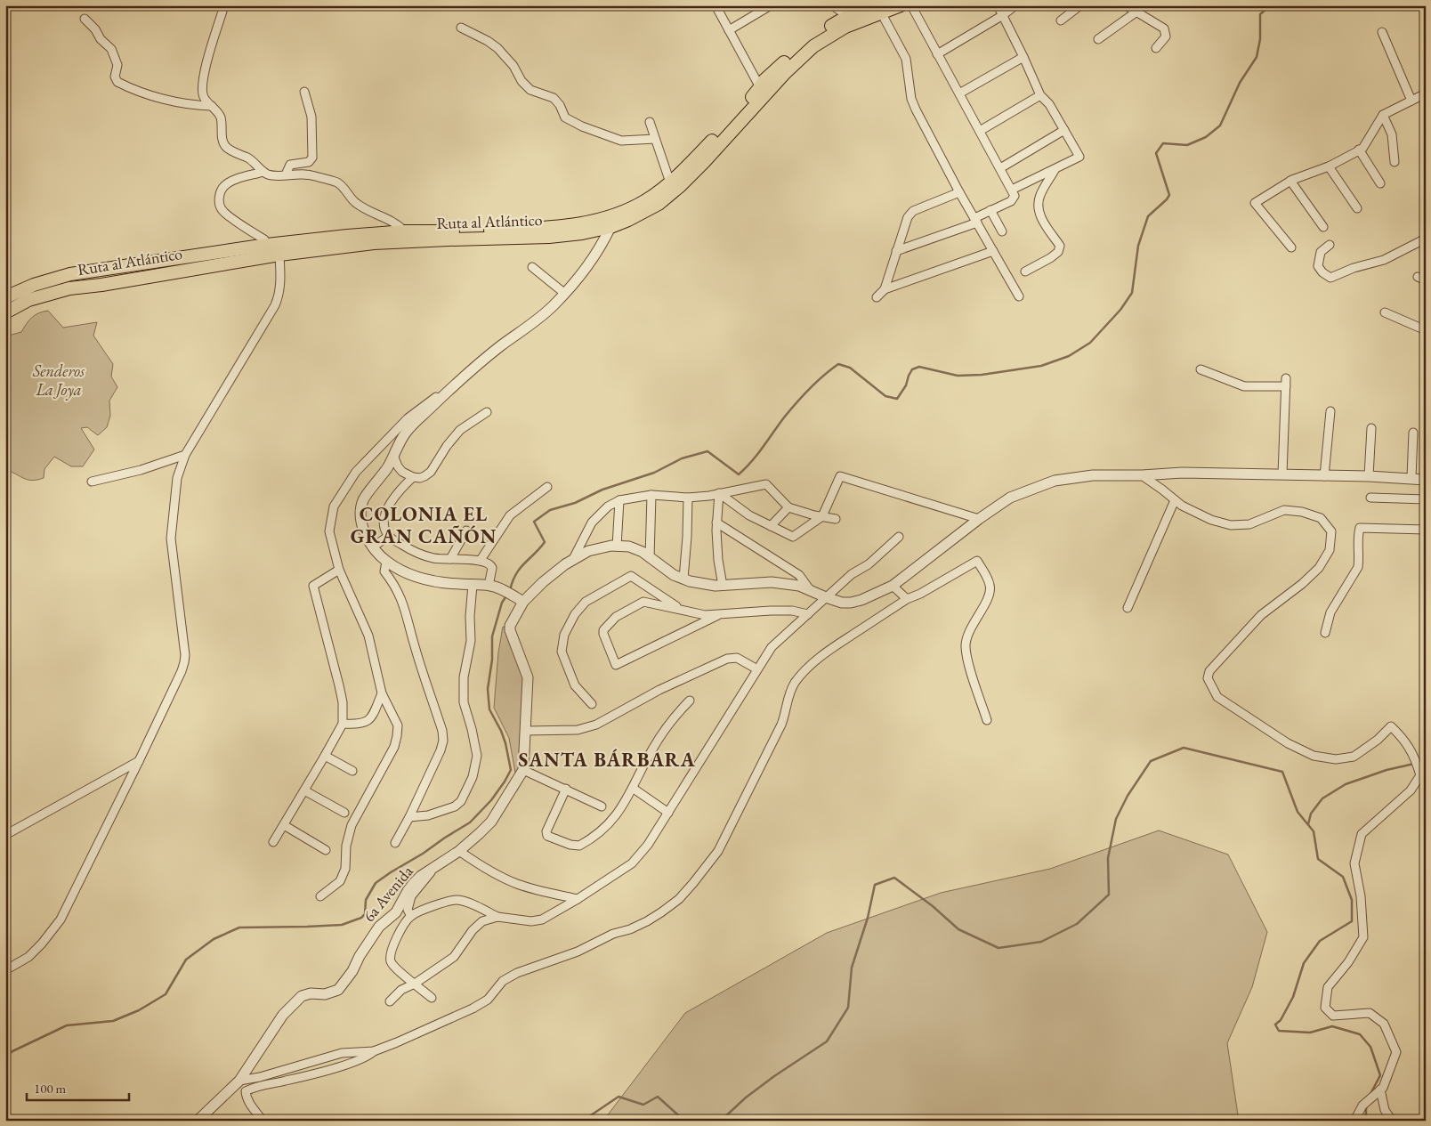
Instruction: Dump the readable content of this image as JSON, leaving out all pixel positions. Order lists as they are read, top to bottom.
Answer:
{
  "streets": {
    "highway": ["Ruta al Atlántico"],
    "street": ["6a Avenida"]
  },
  "districts": ["COLONIA EL GRAN CAÑÓN", "SANTA BÁRBARA"],
  "parks": ["Senderos La Joya"],
  "scale_bar": "100 m"
}
